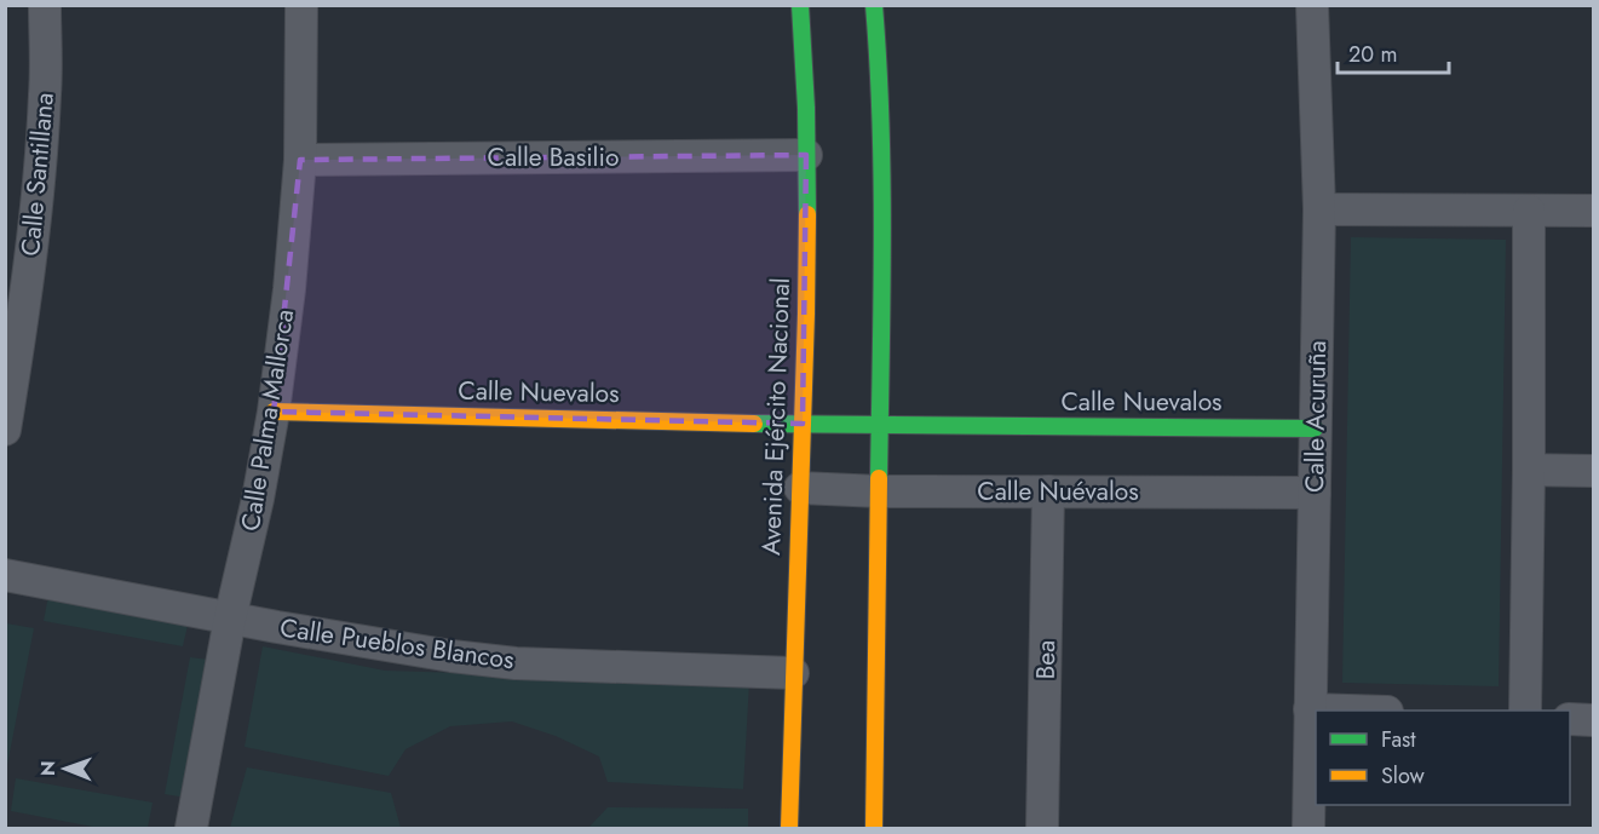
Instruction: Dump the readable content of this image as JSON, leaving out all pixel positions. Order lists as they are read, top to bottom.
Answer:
{
  "streets": {
    "street": [
      "Calle Basilio",
      "Calle Santillana",
      "Calle Nuevalos",
      "Avenida Ejército Nacional",
      "Calle Acuruña",
      "Calle Palma Mallorca",
      "Calle Nuévalos",
      "Calle Pueblos Blancos",
      "Bea"
    ]
  },
  "crossings": [
    ["Calle Basilio", "Avenida Ejército Nacional"],
    ["Calle Basilio", "Calle Palma Mallorca"],
    ["Calle Nuevalos", "Avenida Ejército Nacional"],
    ["Calle Nuevalos", "Calle Acuruña"],
    ["Calle Nuevalos", "Calle Palma Mallorca"],
    ["Avenida Ejército Nacional", "Calle Nuévalos"],
    ["Avenida Ejército Nacional", "Calle Pueblos Blancos"],
    ["Calle Acuruña", "Calle Nuévalos"],
    ["Calle Palma Mallorca", "Calle Pueblos Blancos"],
    ["Calle Nuévalos", "Bea"]
  ],
  "legend": ["Fast", "Slow"],
  "scale_bar": "20 m",
  "north": "left"
}
